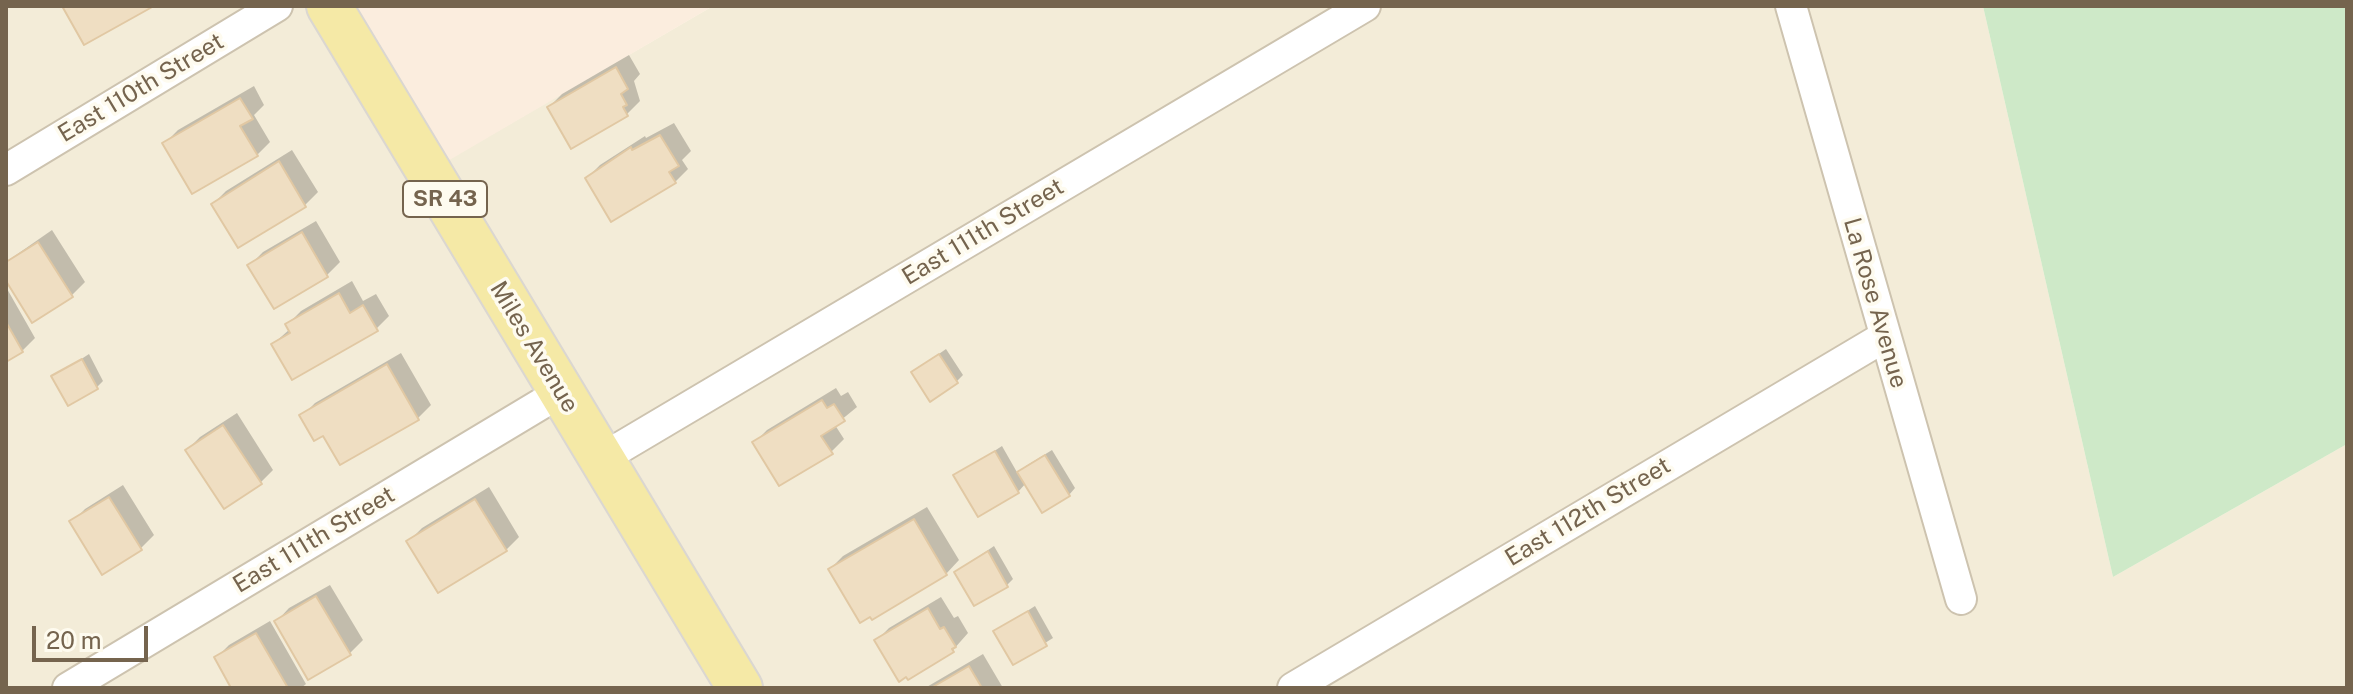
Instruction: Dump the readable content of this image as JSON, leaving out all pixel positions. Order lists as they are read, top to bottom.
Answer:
{
  "streets": {
    "main road": ["SR 43", "Miles Avenue"],
    "street": [
      "East 110th Street",
      "East 111th Street",
      "La Rose Avenue",
      "East 112th Street"
    ]
  },
  "crossings": [
    ["East 111th Street", "Miles Avenue"],
    ["La Rose Avenue", "East 112th Street"]
  ],
  "scale_bar": "20 m"
}
